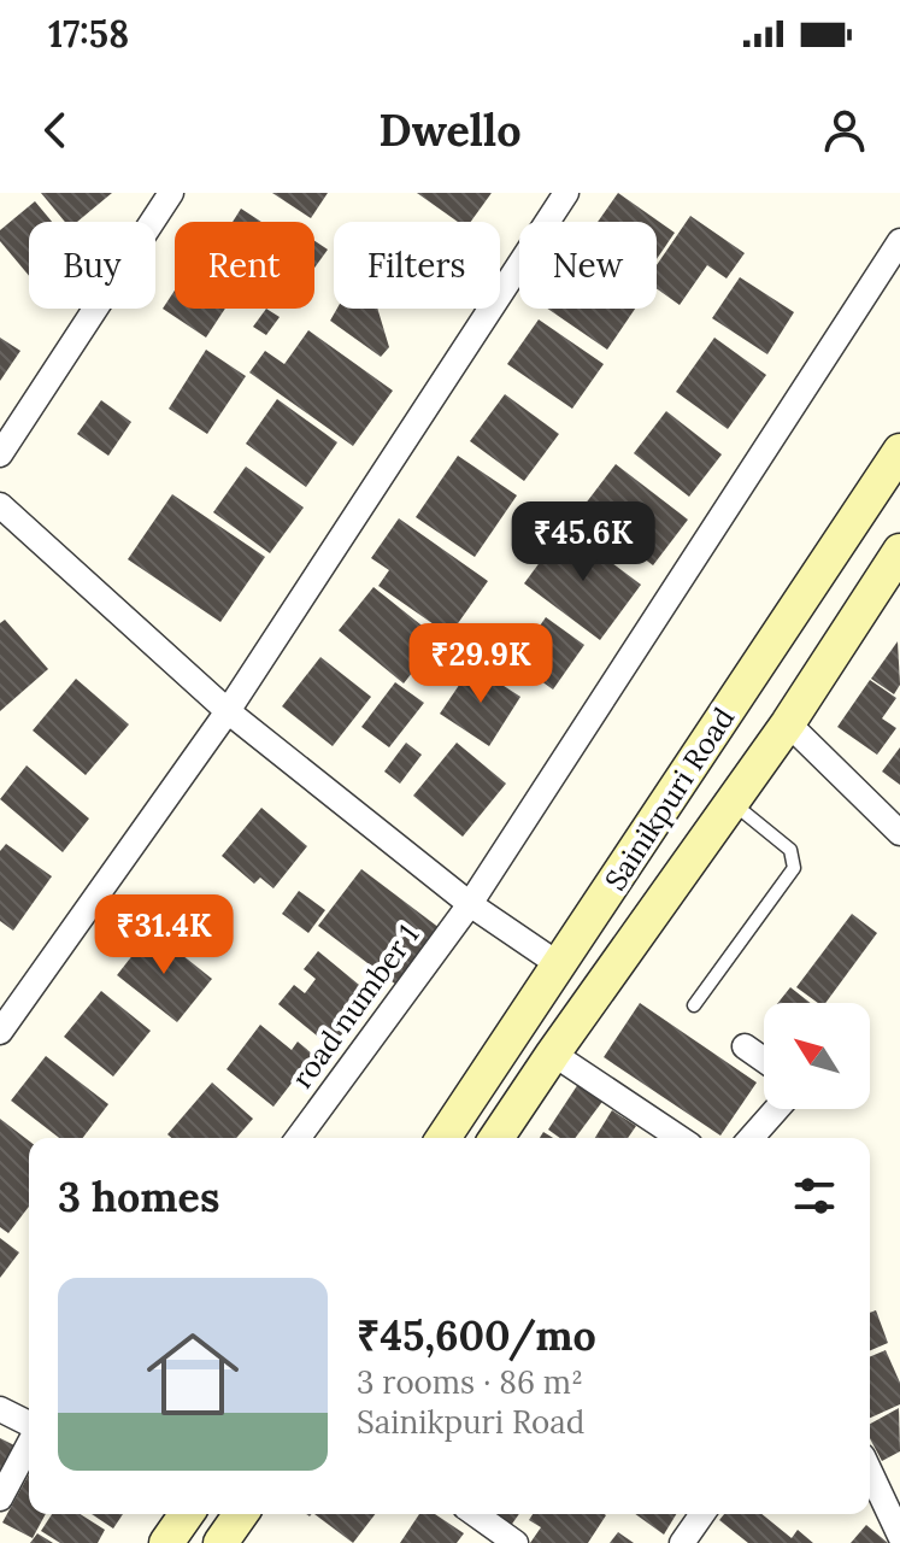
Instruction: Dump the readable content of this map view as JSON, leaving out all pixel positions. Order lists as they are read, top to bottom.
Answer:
{
  "streets": {
    "main road": ["Sainikpuri Road"],
    "street": ["road number 1"]
  },
  "north": "top left",
  "page": {
    "status": "17:58",
    "header": "Dwello",
    "chip": [
      "Buy",
      "Rent",
      "Filters",
      "New"
    ],
    "price": ["₹45.6K", "₹29.9K", "₹31.4K"],
    "heading": "3 homes",
    "list": [
      {
        "name": "₹45,600/mo",
        "note": "3 rooms · 86 m² · Sainikpuri Road"
      }
    ]
  }
}
